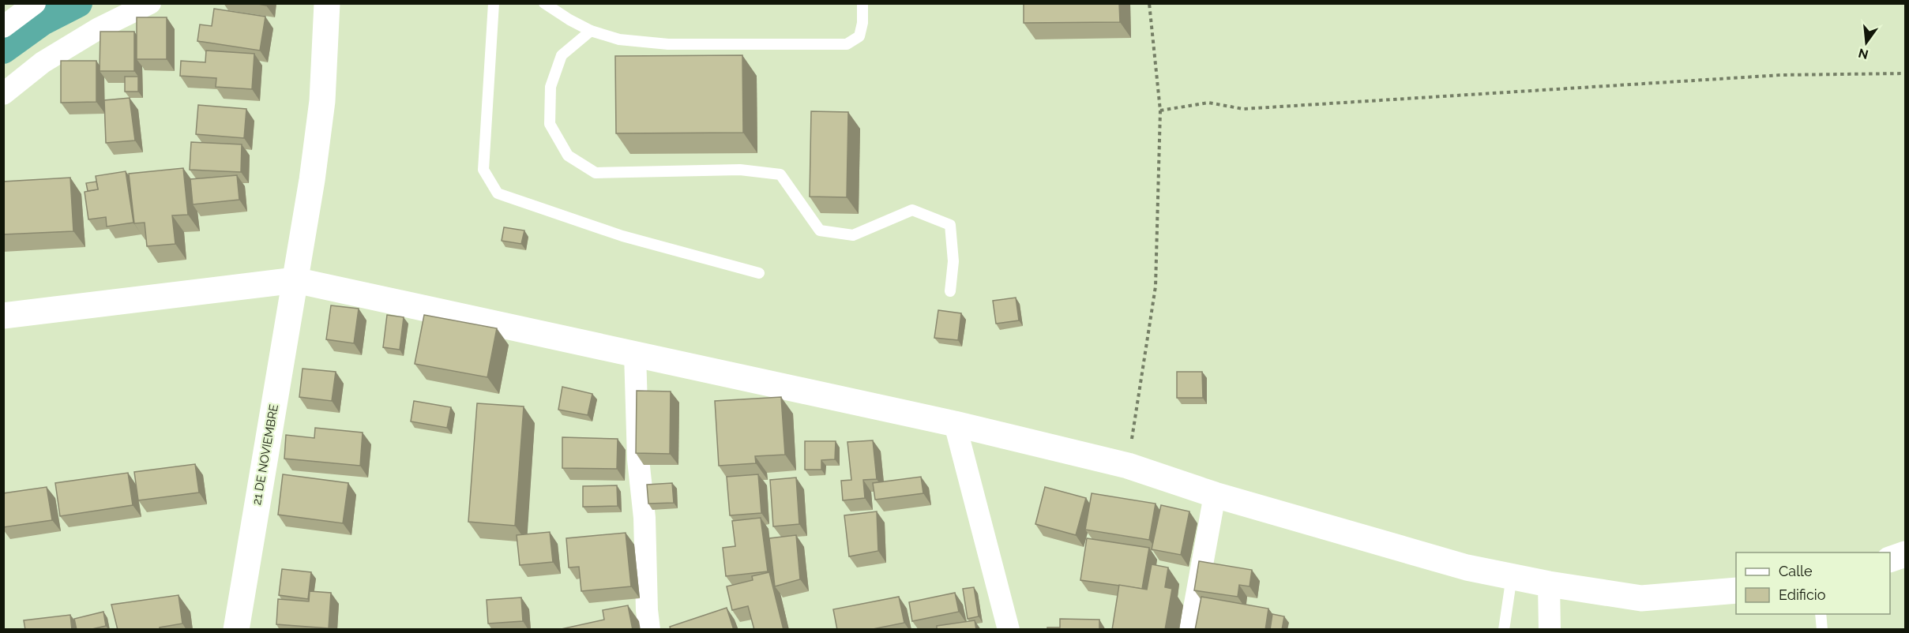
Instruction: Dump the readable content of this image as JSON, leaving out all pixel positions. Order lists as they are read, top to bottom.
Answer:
{
  "streets": {
    "street": ["21 DE NOVIEMBRE"]
  },
  "legend": ["Calle", "Edificio"],
  "north": "bottom"
}
